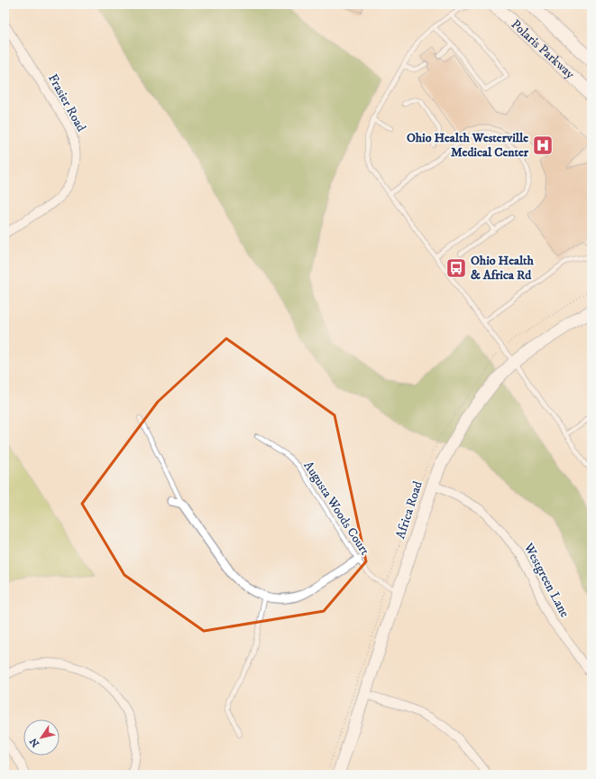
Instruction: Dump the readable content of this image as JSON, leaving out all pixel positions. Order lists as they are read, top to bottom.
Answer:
{
  "streets": {
    "main road": ["Polaris Parkway"],
    "street": ["Frasier Road", "Africa Road", "Westgreen Lane"],
    "lane": ["Augusta Woods Court"]
  },
  "crossings": [
    ["Augusta Woods Court", "Africa Road"],
    ["Africa Road", "Westgreen Lane"]
  ],
  "places": {
    "hospital": ["Ohio Health Westerville Medical Center"],
    "bus stop": ["Ohio Health & Africa Rd"]
  },
  "north": "bottom left"
}
